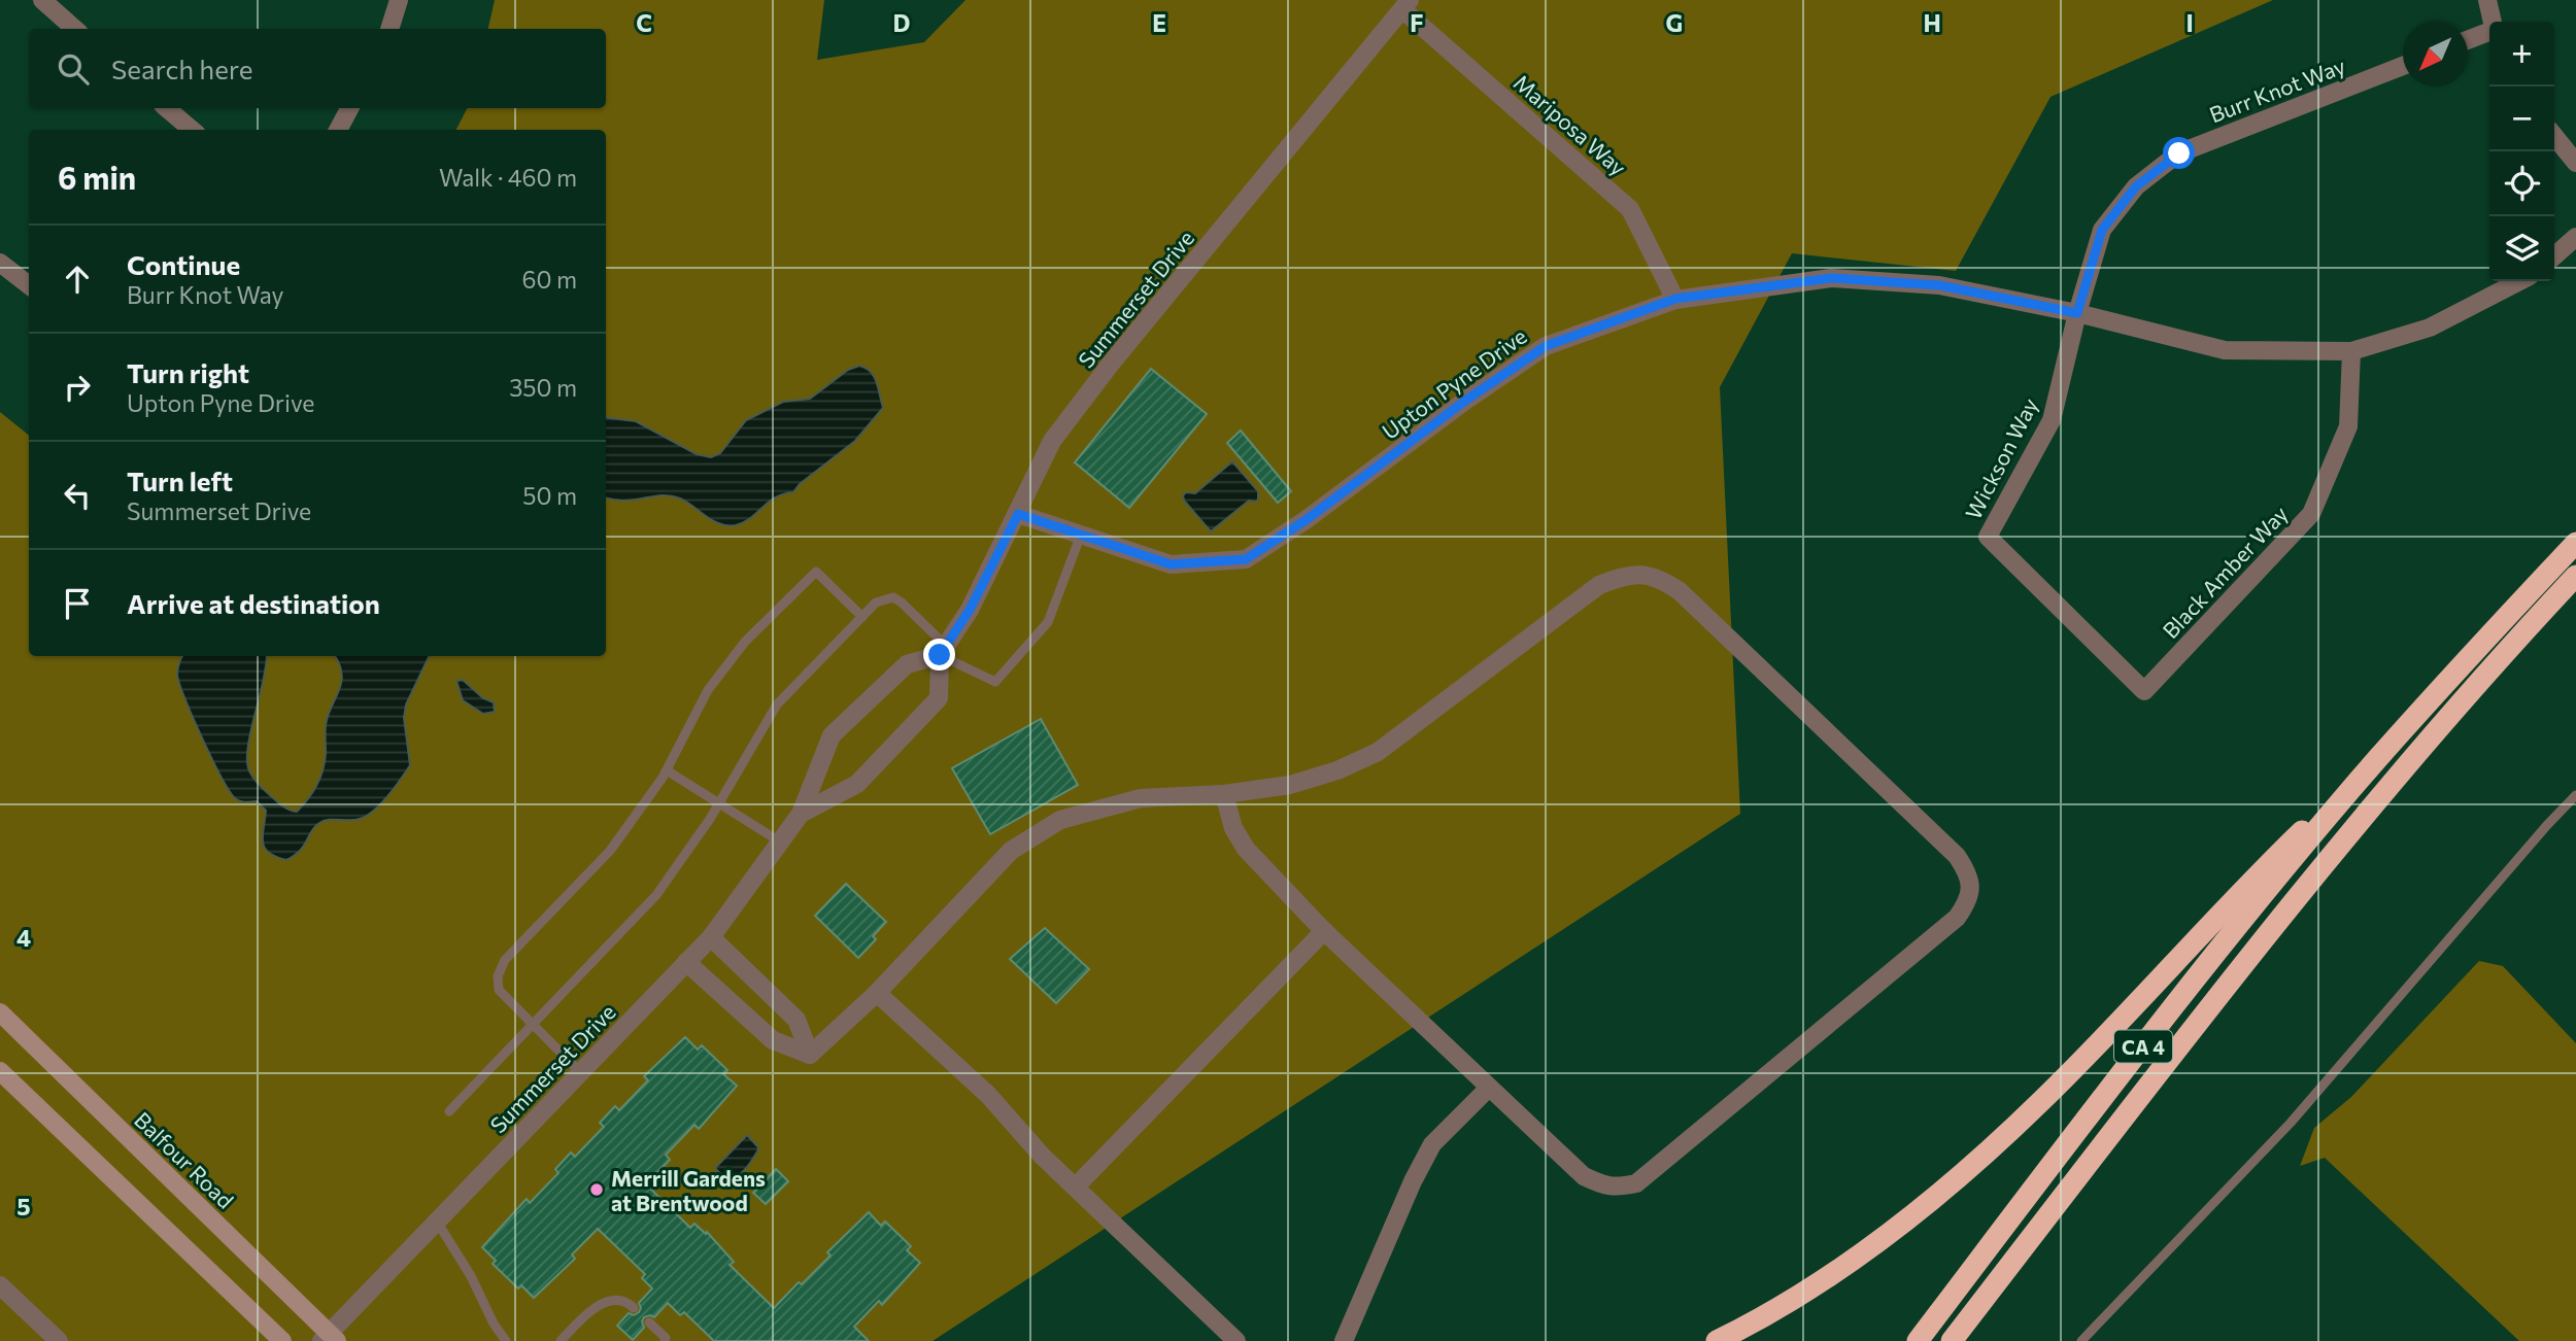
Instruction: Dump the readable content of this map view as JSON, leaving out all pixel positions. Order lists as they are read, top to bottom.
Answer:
{
  "streets": {
    "highway": ["CA 4"],
    "main road": ["Balfour Road"],
    "street": [
      "Burr Knot Way",
      "Mariposa Way",
      "Summerset Drive",
      "Upton Pyne Drive",
      "Wickson Way",
      "Black Amber Way"
    ]
  },
  "crossings": [
    ["Burr Knot Way", "Upton Pyne Drive"],
    ["Burr Knot Way", "Wickson Way"],
    ["Mariposa Way", "Summerset Drive"],
    ["Mariposa Way", "Upton Pyne Drive"],
    ["Summerset Drive", "Upton Pyne Drive"],
    ["Summerset Drive", "Balfour Road"],
    ["Upton Pyne Drive", "Wickson Way"],
    ["Upton Pyne Drive", "Black Amber Way"],
    ["Wickson Way", "Black Amber Way"]
  ],
  "places": ["Merrill Gardens at Brentwood"],
  "north": "bottom left",
  "page": {
    "map_buttons": ["+", "−"],
    "search": "Search here",
    "heading": ["6 min", "Walk · 460 m"],
    "list": [
      ["Continue", "Burr Knot Way", "60 m"],
      ["Turn right", "Upton Pyne Drive", "350 m"],
      ["Turn left", "Summerset Drive", "50 m"],
      "Arrive at destination"
    ]
  },
  "grid": {
    "columns": [
      "C",
      "D",
      "E",
      "F",
      "G",
      "H",
      "I"
    ],
    "rows": ["4", "5"]
  }
}
